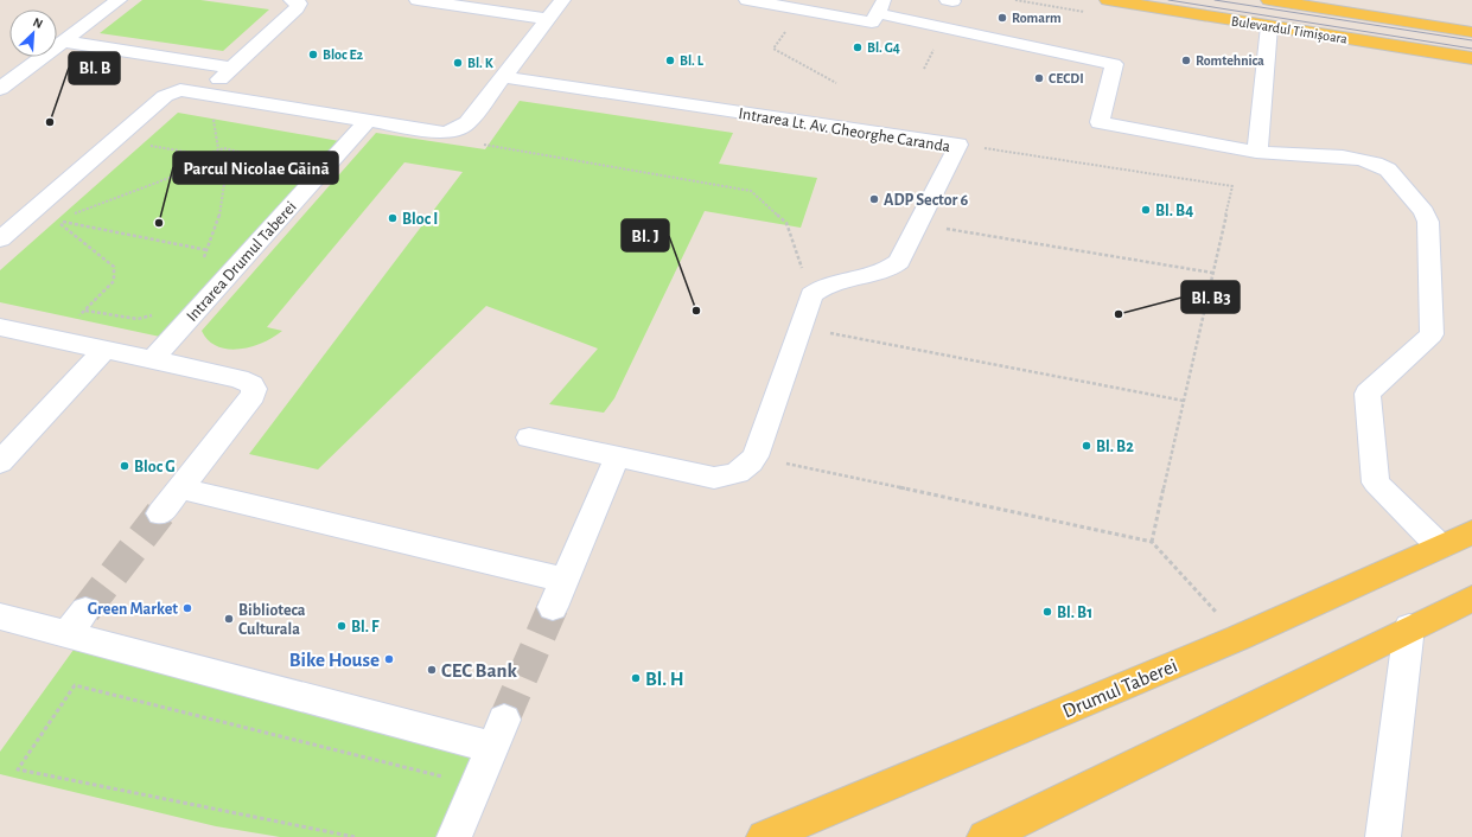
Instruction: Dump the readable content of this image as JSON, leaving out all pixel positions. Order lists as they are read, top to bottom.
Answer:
{
  "streets": {
    "main road": ["Bulevardul Timișoara", "Drumul Taberei"],
    "street": ["Intrarea Lt. Av. Gheorghe Caranda", "Intrarea Drumul Taberei"]
  },
  "places": [
    "Romarm",
    "Bl. G4",
    "Bloc E2",
    "Bl. L",
    "Romtehnica",
    "Bl. K",
    "CECDI",
    "Bl. B",
    "ADP Sector 6",
    "Bl. B4",
    "Bloc I",
    "Parcul Nicolae Găină",
    "Bl. J",
    "Bl. B3",
    "Bl. B2",
    "Bloc G",
    "Green Market",
    "Bl. B1",
    "Biblioteca Culturala",
    "Bl. F",
    "Bike House",
    "CEC Bank",
    "Bl. H"
  ],
  "north": "top right"
}
